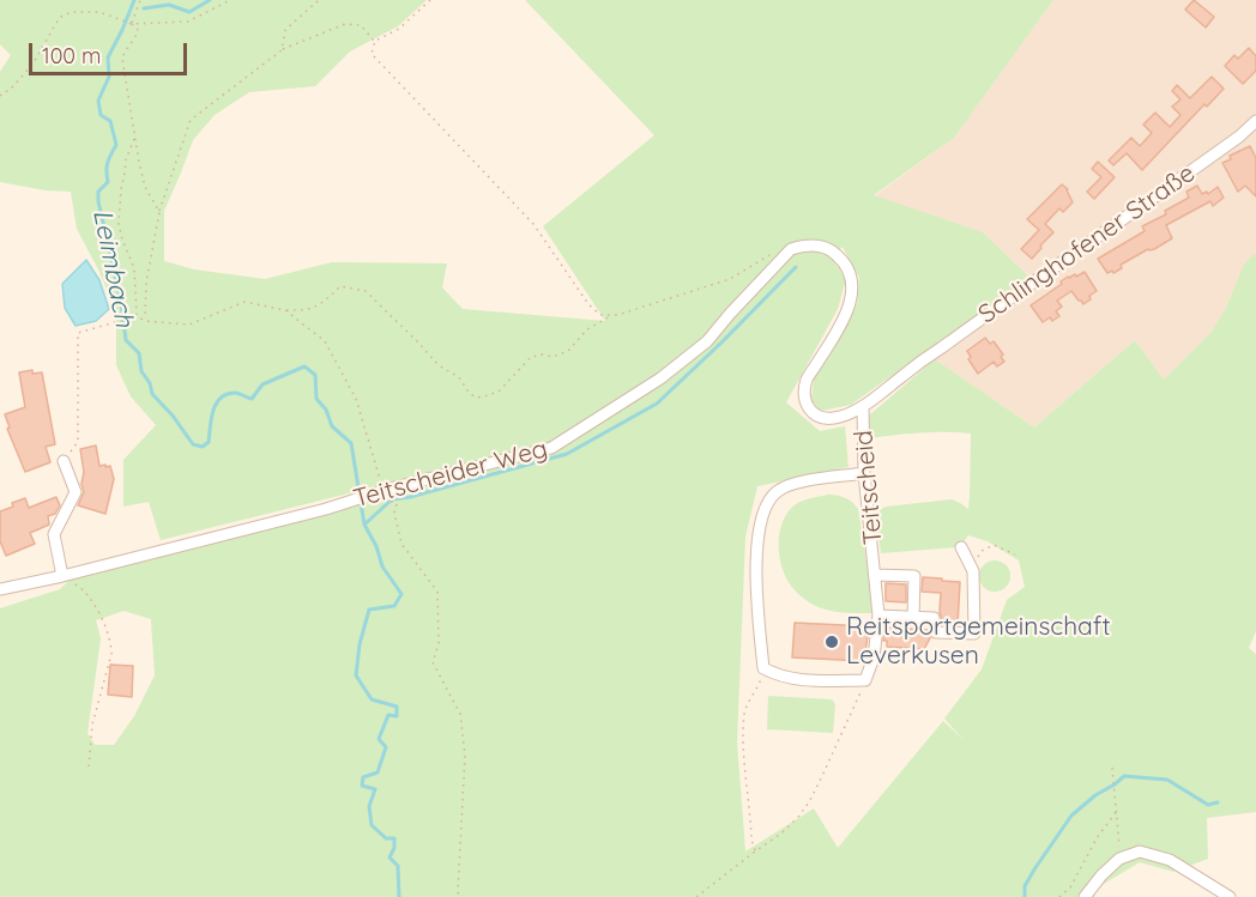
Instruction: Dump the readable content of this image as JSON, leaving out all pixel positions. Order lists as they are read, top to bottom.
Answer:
{
  "streets": {
    "street": ["Schlinghofener Straße", "Teitscheider Weg", "Teitscheid"]
  },
  "crossings": [
    ["Schlinghofener Straße", "Teitscheid"]
  ],
  "water": ["Leimbach"],
  "places": ["Reitsportgemeinschaft Leverkusen"],
  "scale_bar": "100 m"
}
